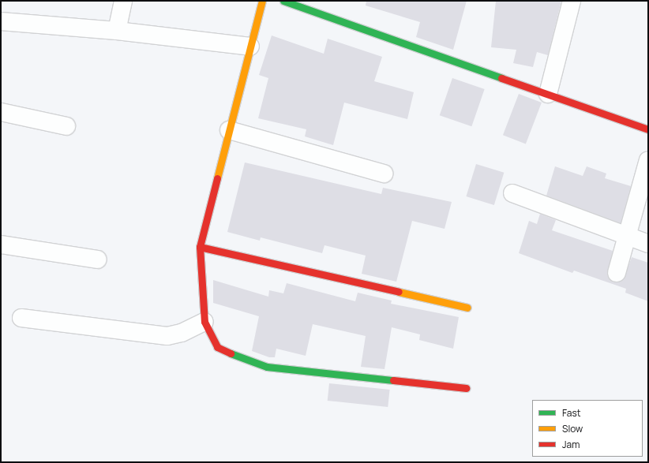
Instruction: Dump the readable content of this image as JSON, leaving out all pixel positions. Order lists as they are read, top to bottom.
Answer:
{
  "legend": ["Fast", "Slow", "Jam"]
}
